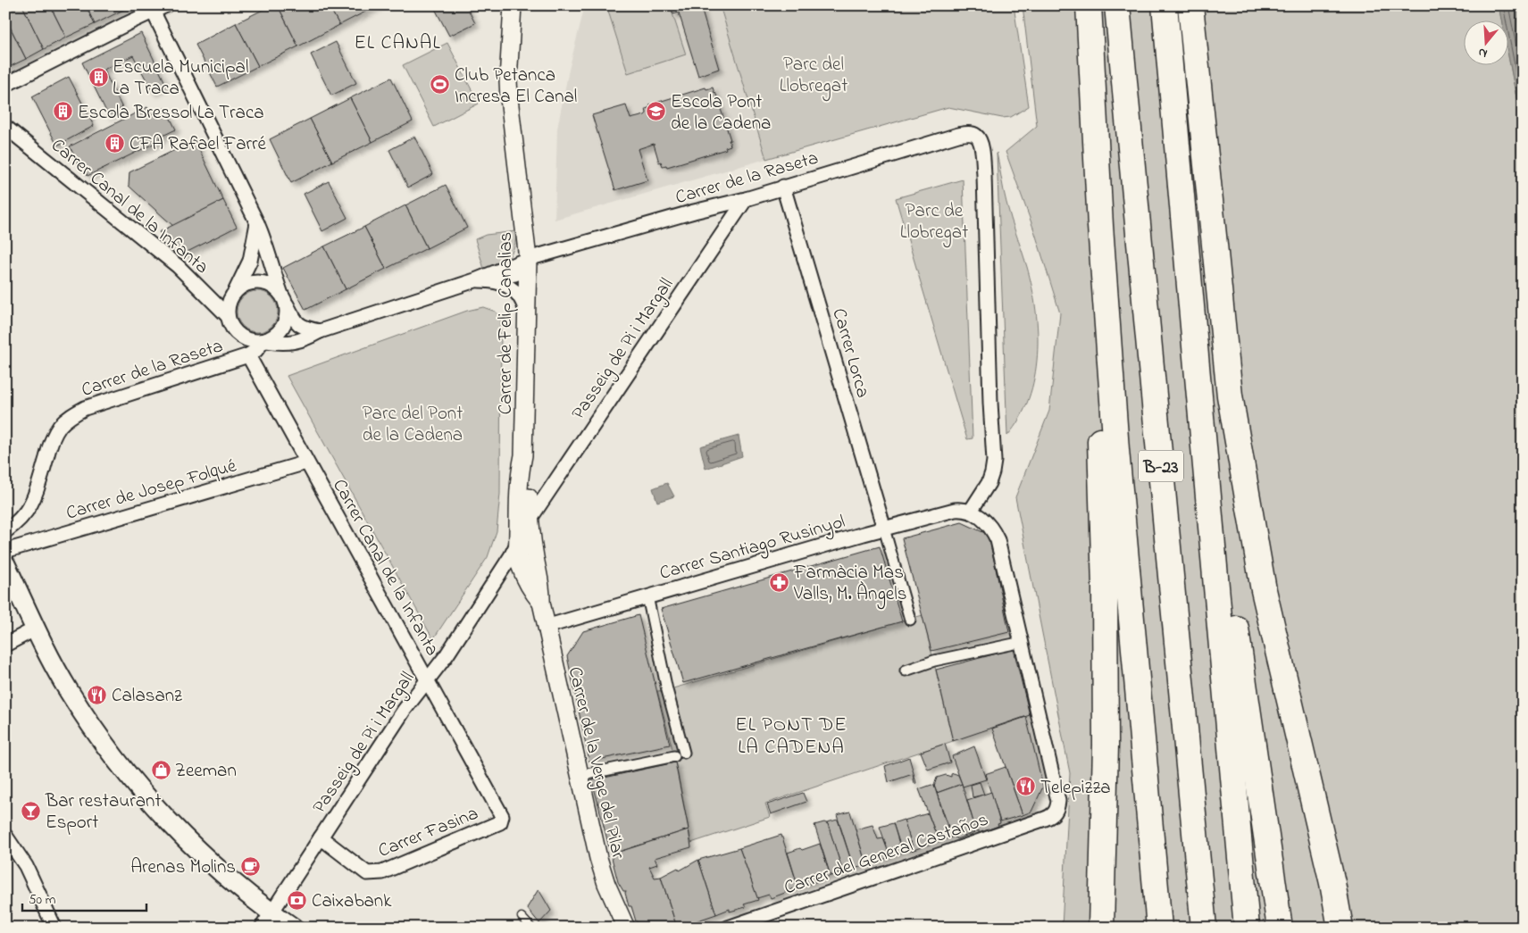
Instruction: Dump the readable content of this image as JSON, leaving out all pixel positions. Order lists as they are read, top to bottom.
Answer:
{
  "streets": {
    "highway": ["B-23"],
    "street": [
      "Carrer de la Raseta",
      "Carrer Canal de la Infanta",
      "Carrer de Felip Canalias",
      "Passeig de Pi i Margall",
      "Carrer Lorca",
      "Carrer de Josep Folqué",
      "Carrer Santiago Rusinyol",
      "Carrer de la Verge del Pilar",
      "Carrer Fasina",
      "Carrer del General Castaños"
    ]
  },
  "crossings": [
    ["Carrer de la Raseta", "Carrer Canal de la Infanta"],
    ["Carrer de la Raseta", "Carrer de Felip Canalias"],
    ["Carrer de la Raseta", "Passeig de Pi i Margall"],
    ["Carrer de la Raseta", "Carrer Lorca"],
    ["Carrer de la Raseta", "Carrer Santiago Rusinyol"],
    ["Carrer Canal de la Infanta", "Passeig de Pi i Margall"],
    ["Carrer Canal de la Infanta", "Carrer de Josep Folqué"],
    ["Carrer Canal de la Infanta", "Carrer Fasina"],
    ["Carrer de Felip Canalias", "Passeig de Pi i Margall"],
    ["Carrer de Felip Canalias", "Carrer de la Verge del Pilar"],
    ["Passeig de Pi i Margall", "Carrer de la Verge del Pilar"],
    ["Passeig de Pi i Margall", "Carrer Fasina"],
    ["Carrer Lorca", "Carrer Santiago Rusinyol"],
    ["Carrer Santiago Rusinyol", "Carrer de la Verge del Pilar"]
  ],
  "districts": ["EL CANAL", "EL PONT DE LA CADENA"],
  "parks": ["Parc del Llobregat", "Parc de Llobregat", "Parc del Pont de la Cadena"],
  "places": {
    "building": ["Escuela Municipal La Traca", "Escola Bressol La Traca", "CFA Rafael Farré"],
    "sports": ["Club Petanca Incresa El Canal"],
    "school or university": ["Escola Pont de la Cadena"],
    "pharmacy": ["Farmàcia Mas Valls, M. Àngels"],
    "restaurant": ["Calasanz", "Telepizza"],
    "shop": ["Zeeman"],
    "bar": ["Bar restaurant Esport"],
    "cafe": ["Arenas Molins"],
    "bank": ["Caixabank"]
  },
  "scale_bar": "50 m",
  "north": "bottom"
}
